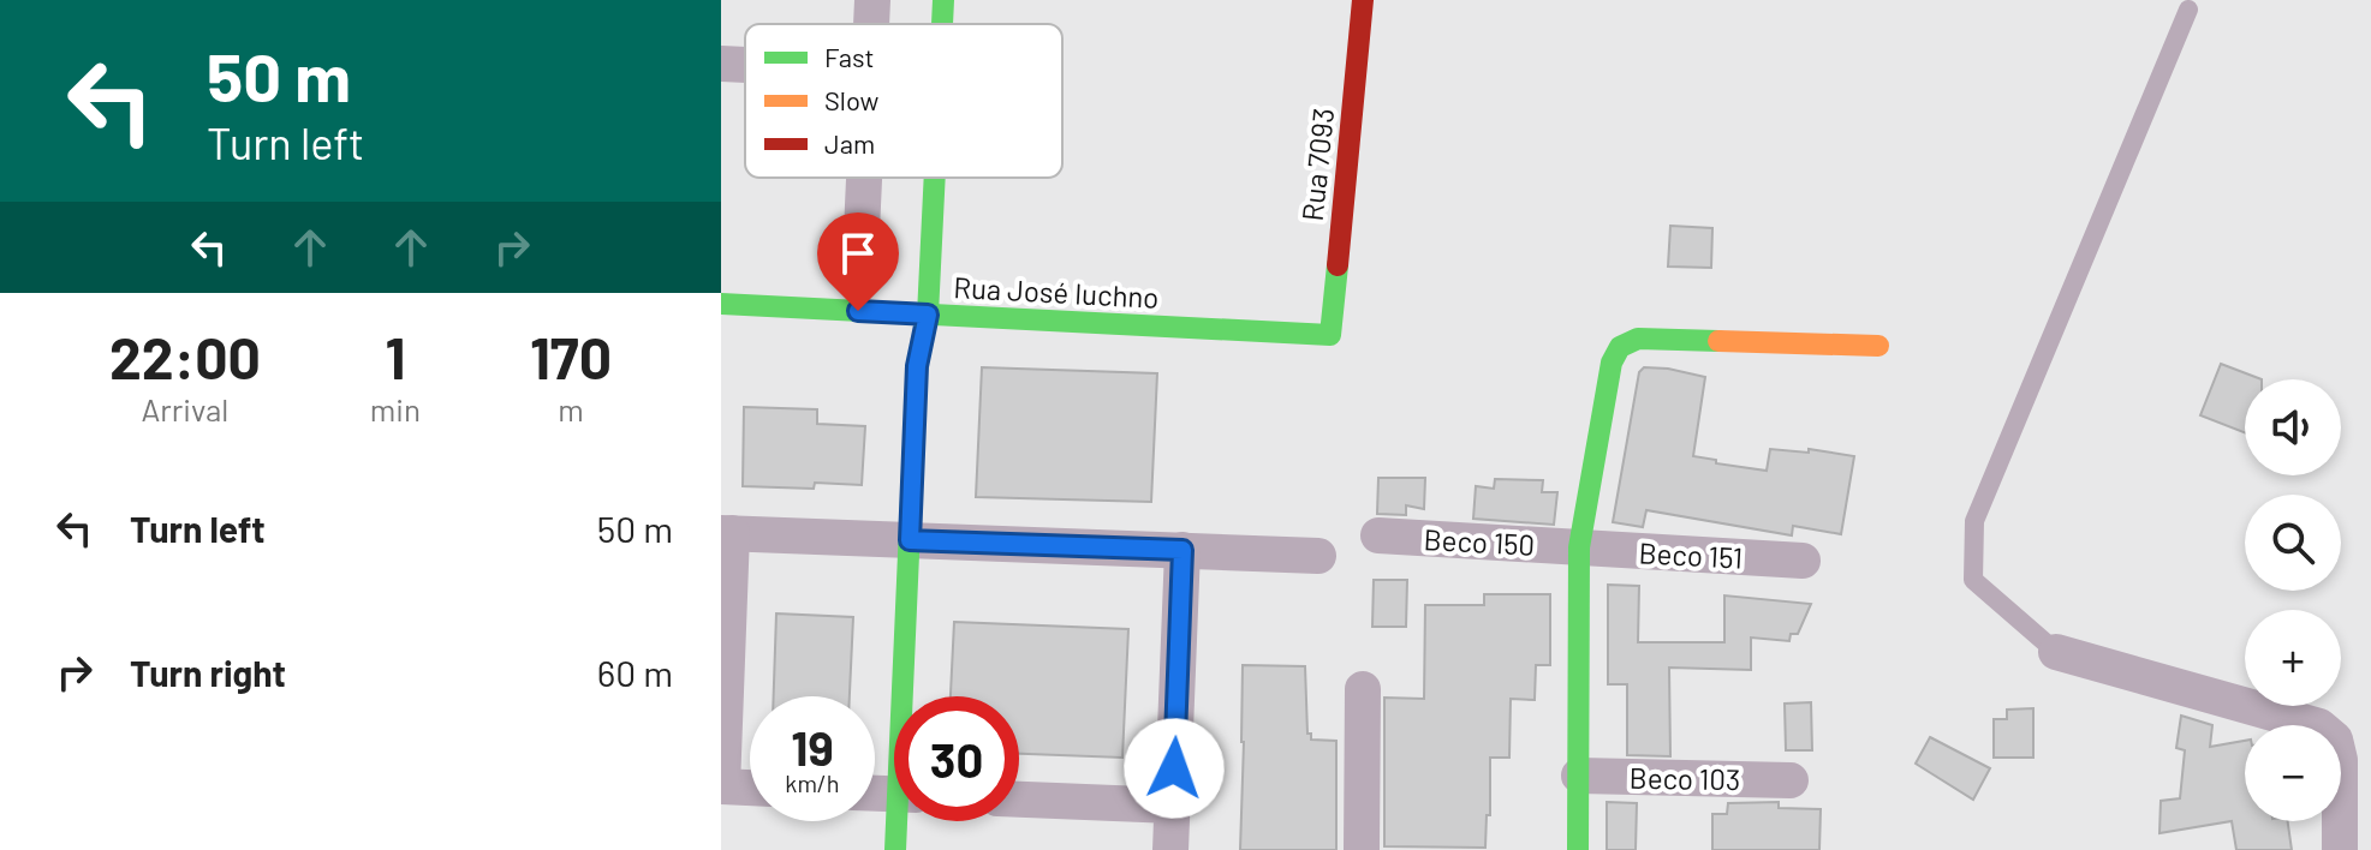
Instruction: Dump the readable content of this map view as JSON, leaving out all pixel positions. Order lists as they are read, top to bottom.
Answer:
{
  "streets": {
    "street": [
      "Rua 7093",
      "Rua José Iuchno",
      "Beco 150",
      "Beco 151",
      "Beco 103"
    ]
  },
  "crossings": [
    ["Rua 7093", "Rua José Iuchno"],
    ["Beco 150", "Beco 151"]
  ],
  "legend": ["Fast", "Slow", "Jam"],
  "page": {
    "turn": ["50 m", "Turn left"],
    "eta": [
      "22:00",
      "Arrival",
      "1",
      "min",
      "170",
      "m"
    ],
    "map_buttons": ["+", "−"],
    "list": [
      {
        "name": "Turn left",
        "value": "50 m"
      },
      {
        "name": "Turn right",
        "value": "60 m"
      }
    ],
    "speed": "19 km/h",
    "limit": "30"
  }
}
